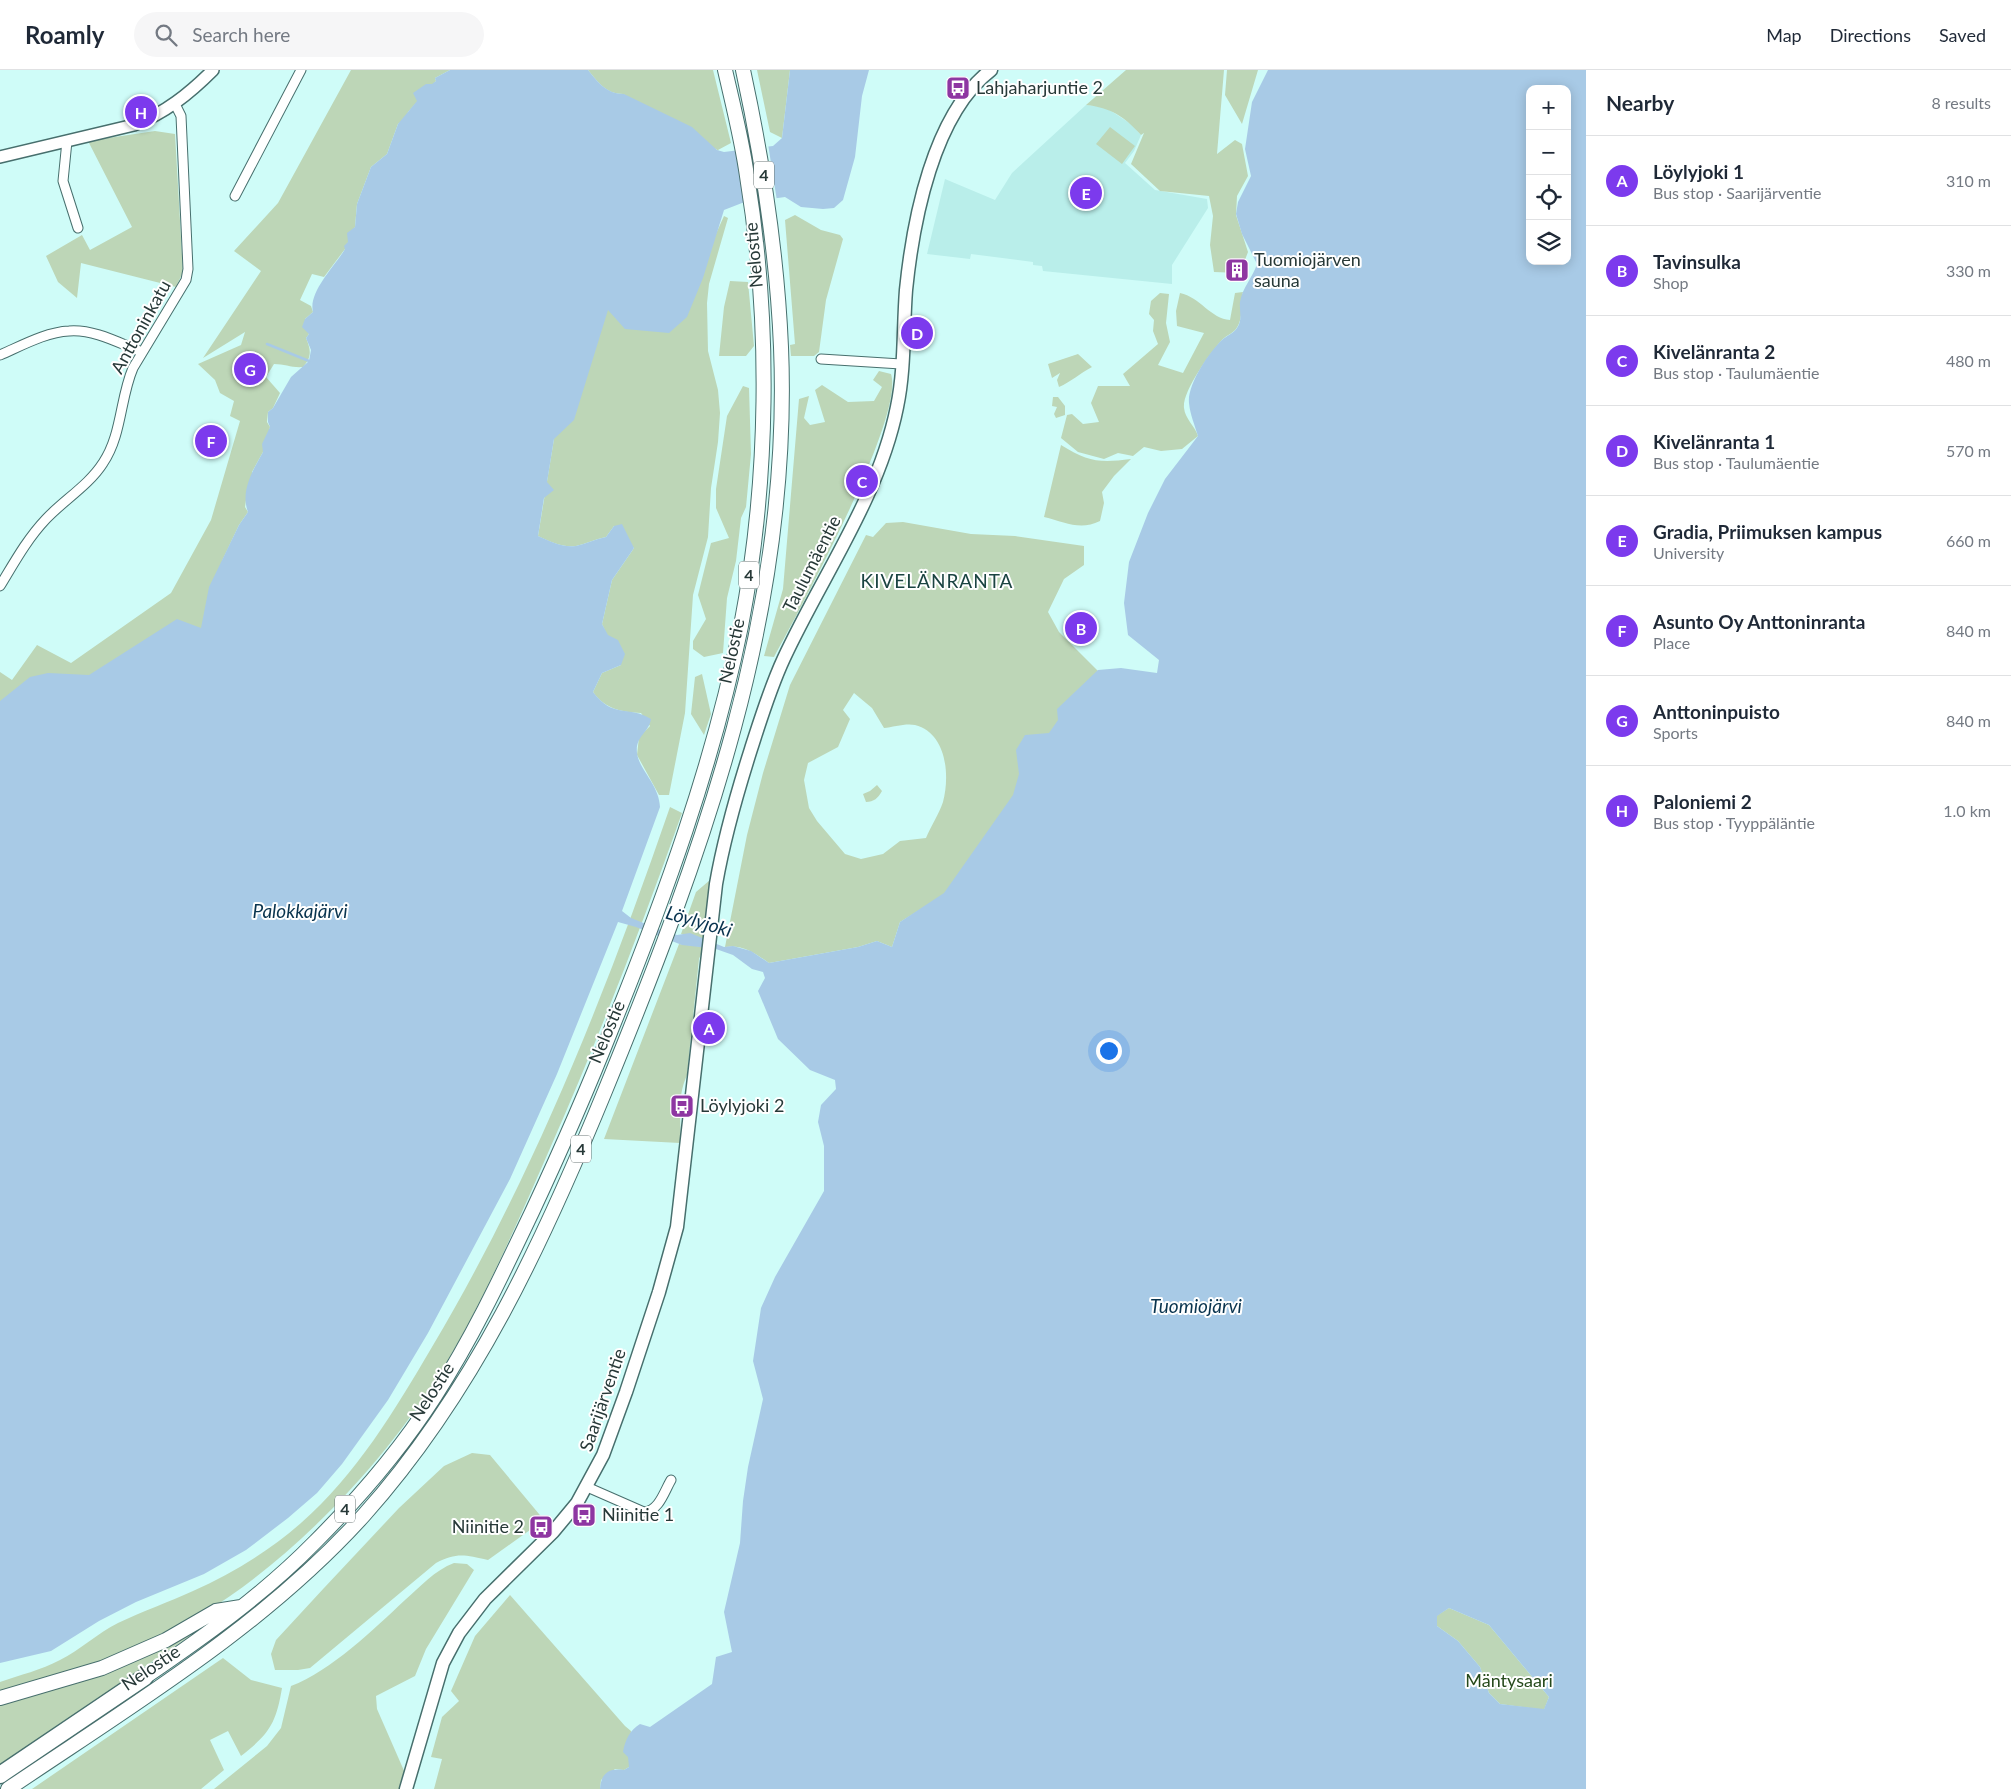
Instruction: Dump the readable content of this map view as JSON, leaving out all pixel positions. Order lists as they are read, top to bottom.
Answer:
{
  "streets": {
    "highway": ["4", "Nelostie"],
    "main road": ["Taulumäentie", "Saarijärventie"],
    "street": ["Anttoninkatu"]
  },
  "crossings": [
    ["Taulumäentie", "Saarijärventie"]
  ],
  "districts": ["KIVELÄNRANTA"],
  "water": ["Palokkajärvi", "Löylyjoki", "Tuomiojärvi"],
  "parks": ["Mäntysaari"],
  "places": {
    "bus stop": [
      "Lahjaharjuntie 2",
      "Löylyjoki 2",
      "Niinitie 1",
      "Niinitie 2"
    ],
    "building": ["Tuomiojärven sauna"]
  },
  "page": {
    "header": "Roamly",
    "search": "Search here",
    "nav": ["Map", "Directions", "Saved"],
    "heading": ["Nearby", "8 results"],
    "map_buttons": ["+", "−"],
    "pins": [
      "H",
      "E",
      "D",
      "G",
      "F",
      "C",
      "B",
      "A"
    ],
    "list": [
      {
        "mark": "A",
        "name": "Löylyjoki 1",
        "note": "Bus stop · Saarijärventie",
        "value": "310 m"
      },
      {
        "mark": "B",
        "name": "Tavinsulka",
        "note": "Shop",
        "value": "330 m"
      },
      {
        "mark": "C",
        "name": "Kivelänranta 2",
        "note": "Bus stop · Taulumäentie",
        "value": "480 m"
      },
      {
        "mark": "D",
        "name": "Kivelänranta 1",
        "note": "Bus stop · Taulumäentie",
        "value": "570 m"
      },
      {
        "mark": "E",
        "name": "Gradia, Priimuksen kampus",
        "note": "University",
        "value": "660 m"
      },
      {
        "mark": "F",
        "name": "Asunto Oy Anttoninranta",
        "note": "Place",
        "value": "840 m"
      },
      {
        "mark": "G",
        "name": "Anttoninpuisto",
        "note": "Sports",
        "value": "840 m"
      },
      {
        "mark": "H",
        "name": "Paloniemi 2",
        "note": "Bus stop · Tyyppäläntie",
        "value": "1.0 km"
      }
    ]
  }
}
